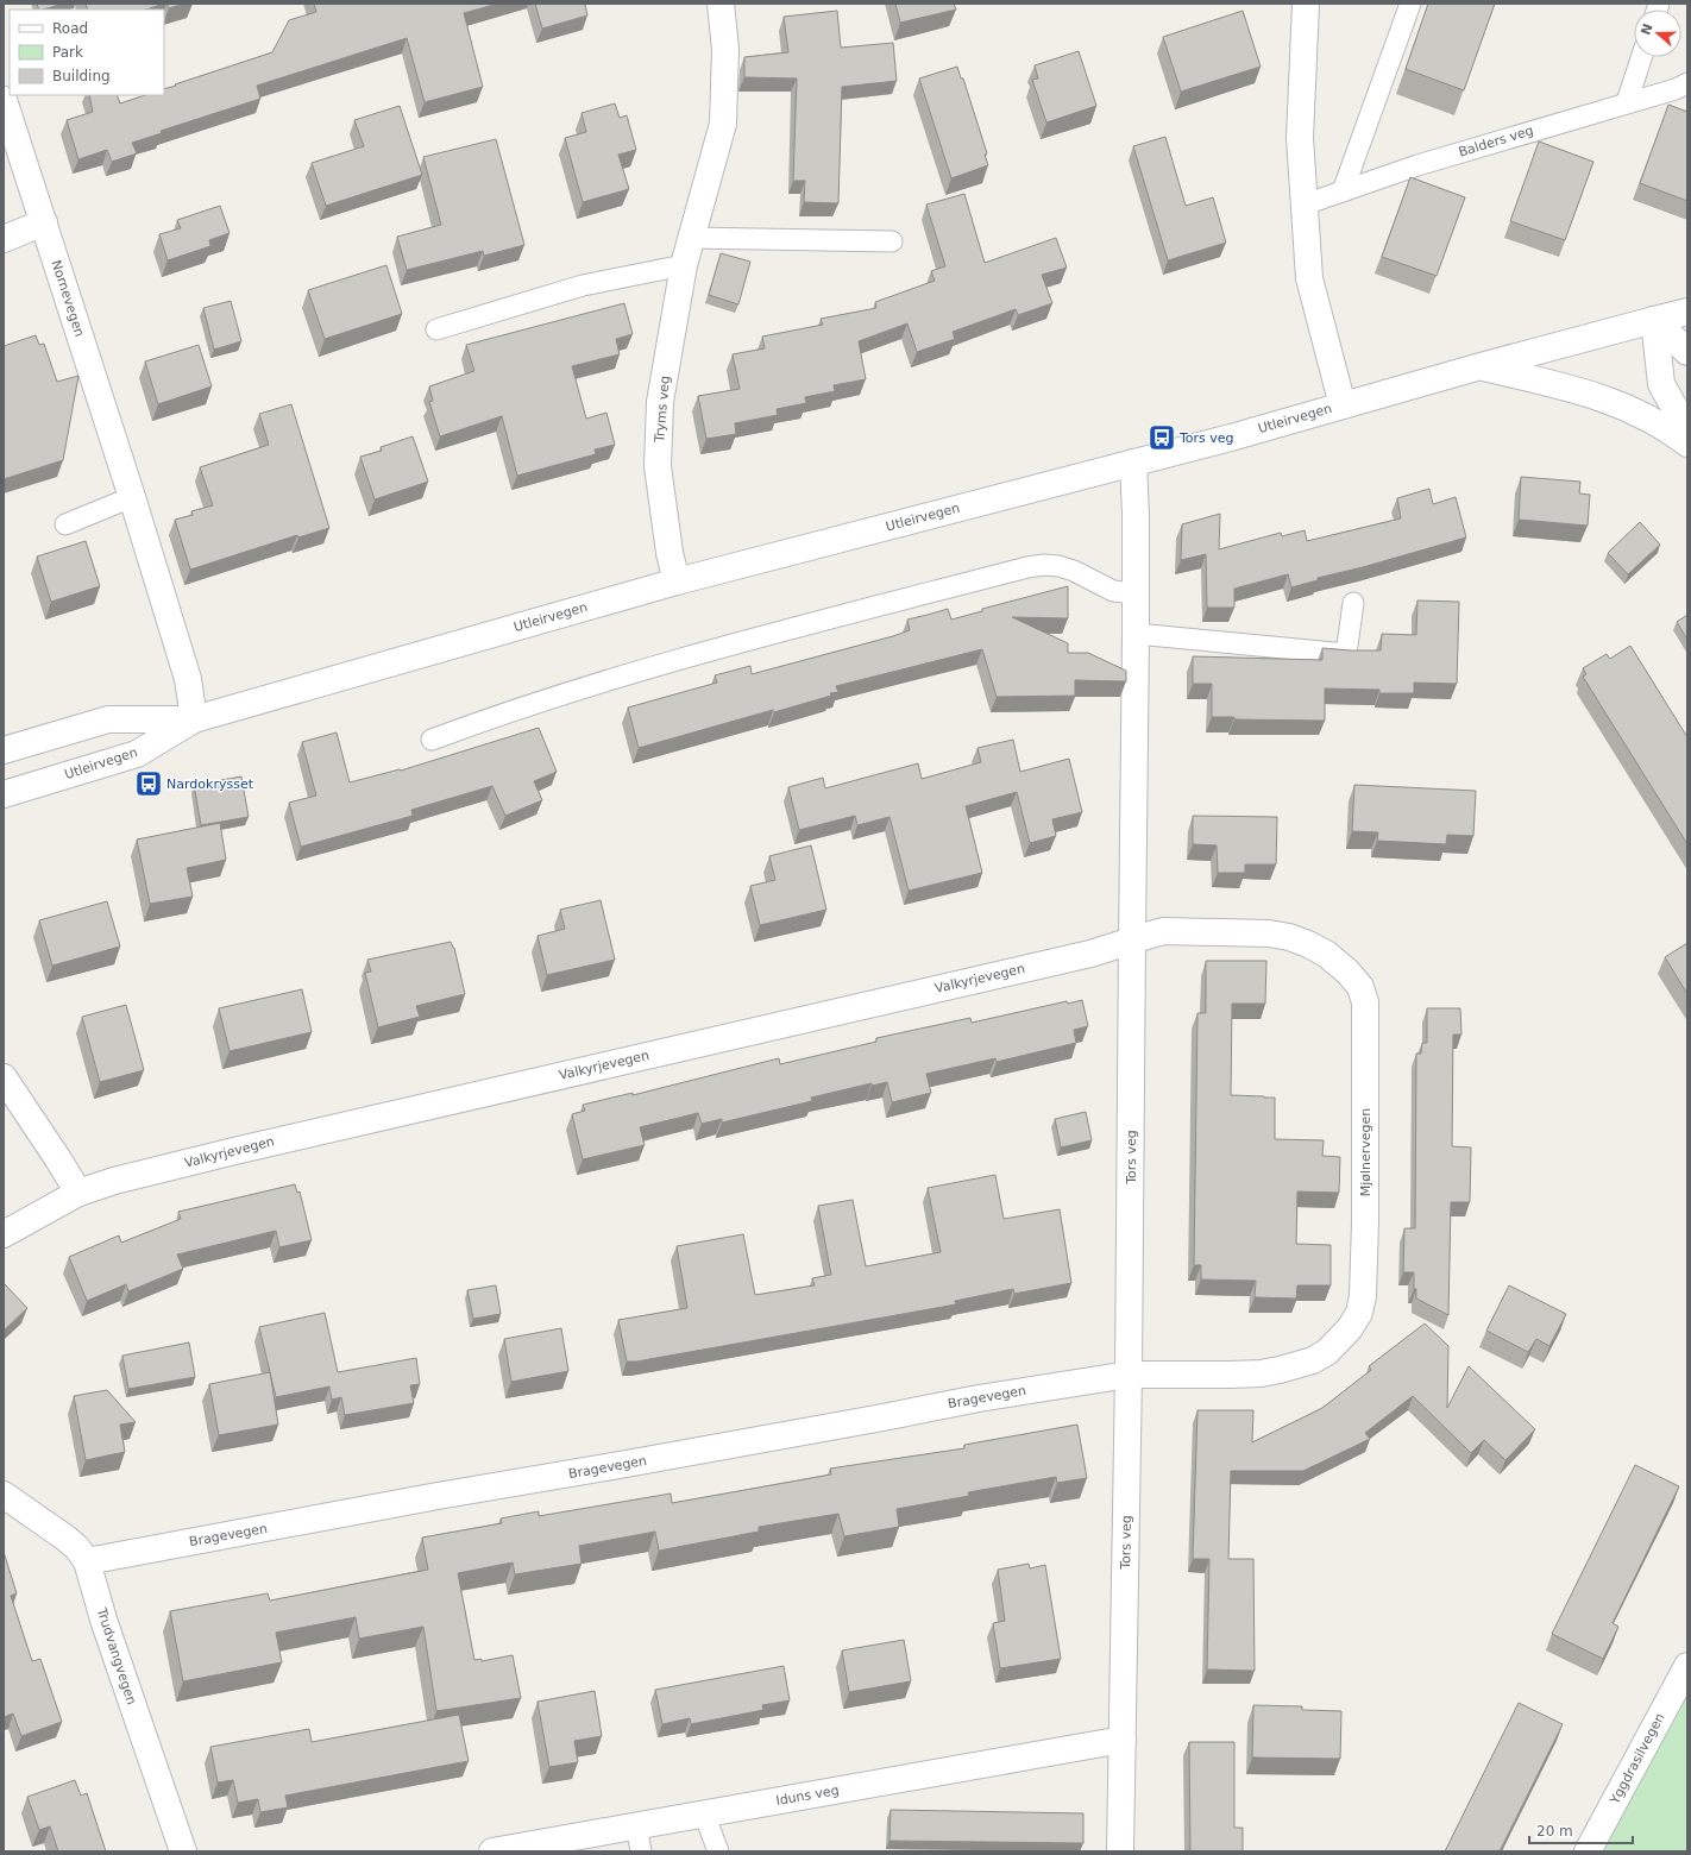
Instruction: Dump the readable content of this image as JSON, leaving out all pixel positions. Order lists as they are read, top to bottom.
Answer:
{
  "streets": {
    "street": [
      "Nornevegen",
      "Tryms veg",
      "Utleirvegen",
      "Valkyrjevegen",
      "Mjølnervegen",
      "Tors veg",
      "Bragevegen",
      "Trudvangvegen",
      "Yggdrasilvegen",
      "Iduns veg"
    ],
    "lane": ["Balders veg"]
  },
  "crossings": [
    ["Nornevegen", "Utleirvegen"],
    ["Tryms veg", "Utleirvegen"],
    ["Utleirvegen", "Tors veg"],
    ["Valkyrjevegen", "Mjølnervegen"],
    ["Valkyrjevegen", "Tors veg"],
    ["Mjølnervegen", "Tors veg"],
    ["Mjølnervegen", "Bragevegen"],
    ["Tors veg", "Bragevegen"],
    ["Tors veg", "Iduns veg"],
    ["Bragevegen", "Trudvangvegen"]
  ],
  "places": {
    "bus stop": ["Tors veg", "Nardokrysset"]
  },
  "legend": ["Road", "Park", "Building"],
  "scale_bar": "20 m",
  "north": "left"
}
